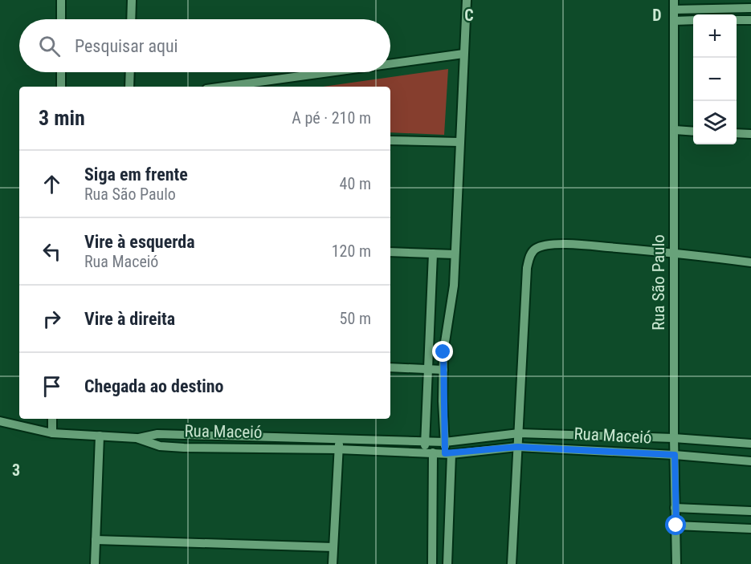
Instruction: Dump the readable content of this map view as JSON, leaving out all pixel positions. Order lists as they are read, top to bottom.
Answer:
{
  "streets": {
    "street": ["Rua São Paulo", "Rua Maceió"]
  },
  "crossings": [
    ["Rua São Paulo", "Rua Maceió"]
  ],
  "page": {
    "map_buttons": ["+", "−"],
    "search": "Pesquisar aqui",
    "heading": ["3 min", "A pé · 210 m"],
    "list": [
      ["Siga em frente", "Rua São Paulo", "40 m"],
      ["Vire à esquerda", "Rua Maceió", "120 m"],
      ["Vire à direita", "50 m"],
      "Chegada ao destino"
    ]
  },
  "grid": {
    "columns": ["C", "D"],
    "rows": ["3"]
  }
}
